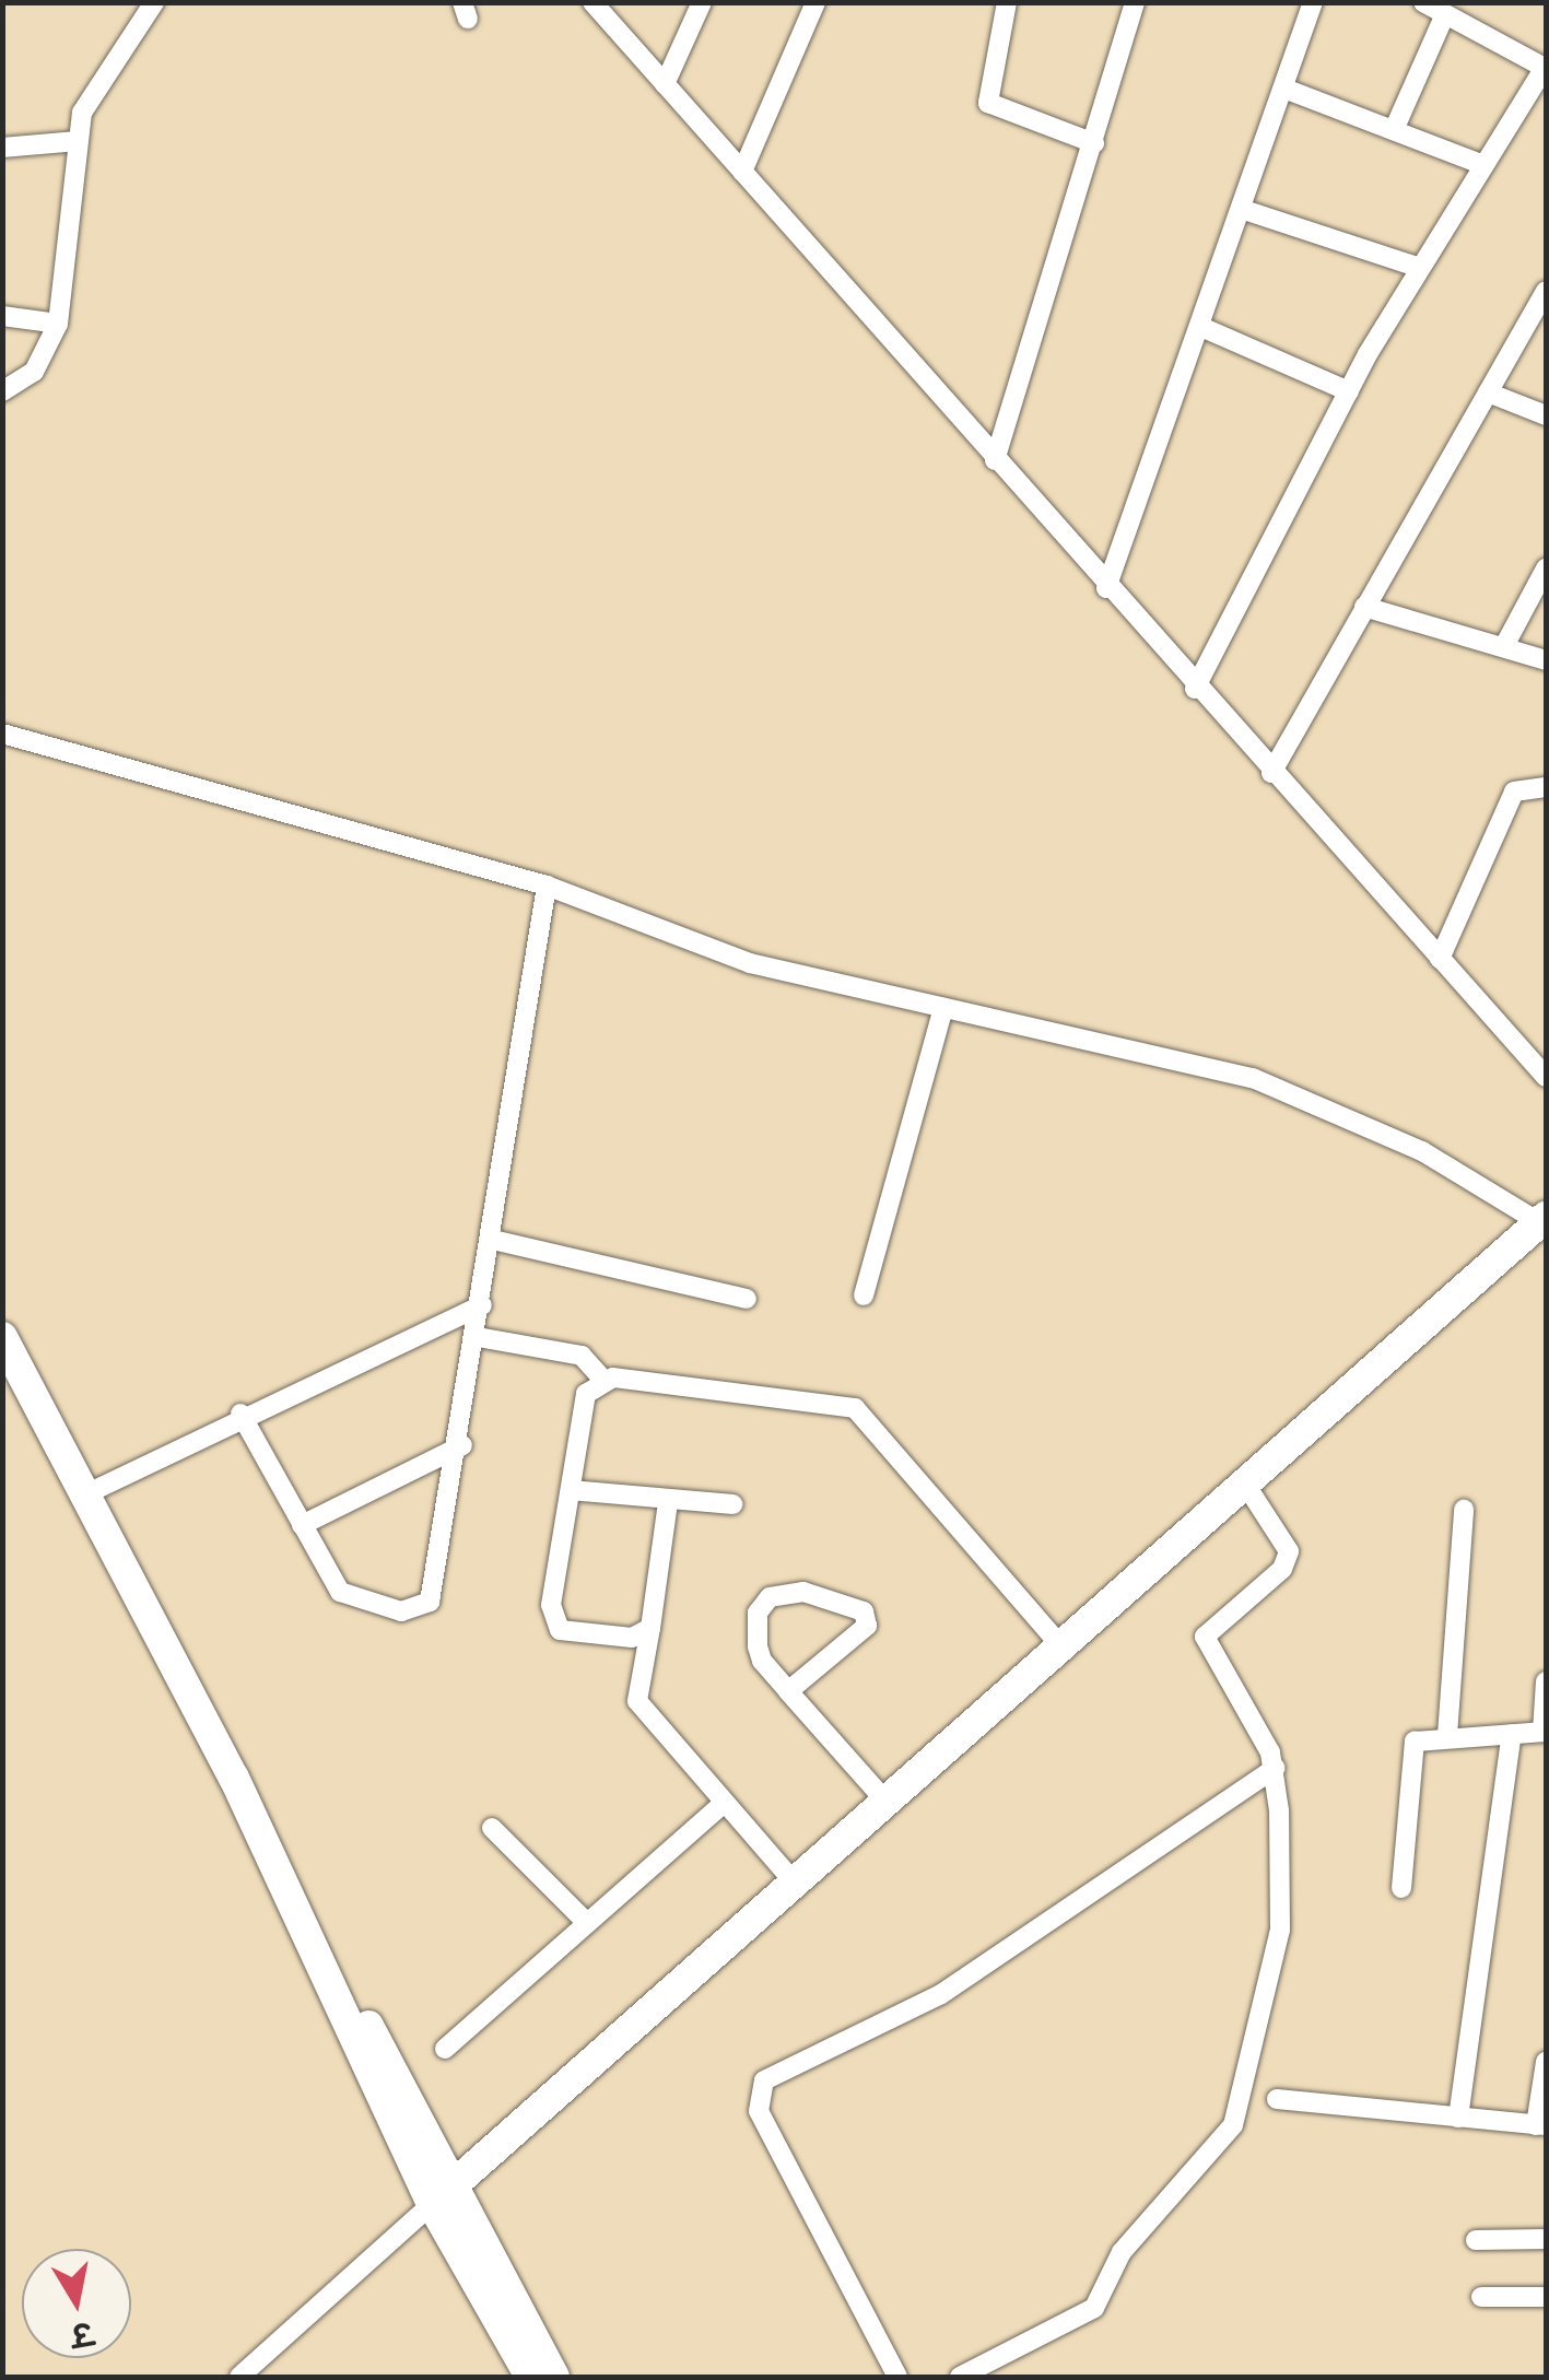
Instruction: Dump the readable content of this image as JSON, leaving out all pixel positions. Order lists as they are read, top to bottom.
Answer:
{
  "north": "bottom"
}
